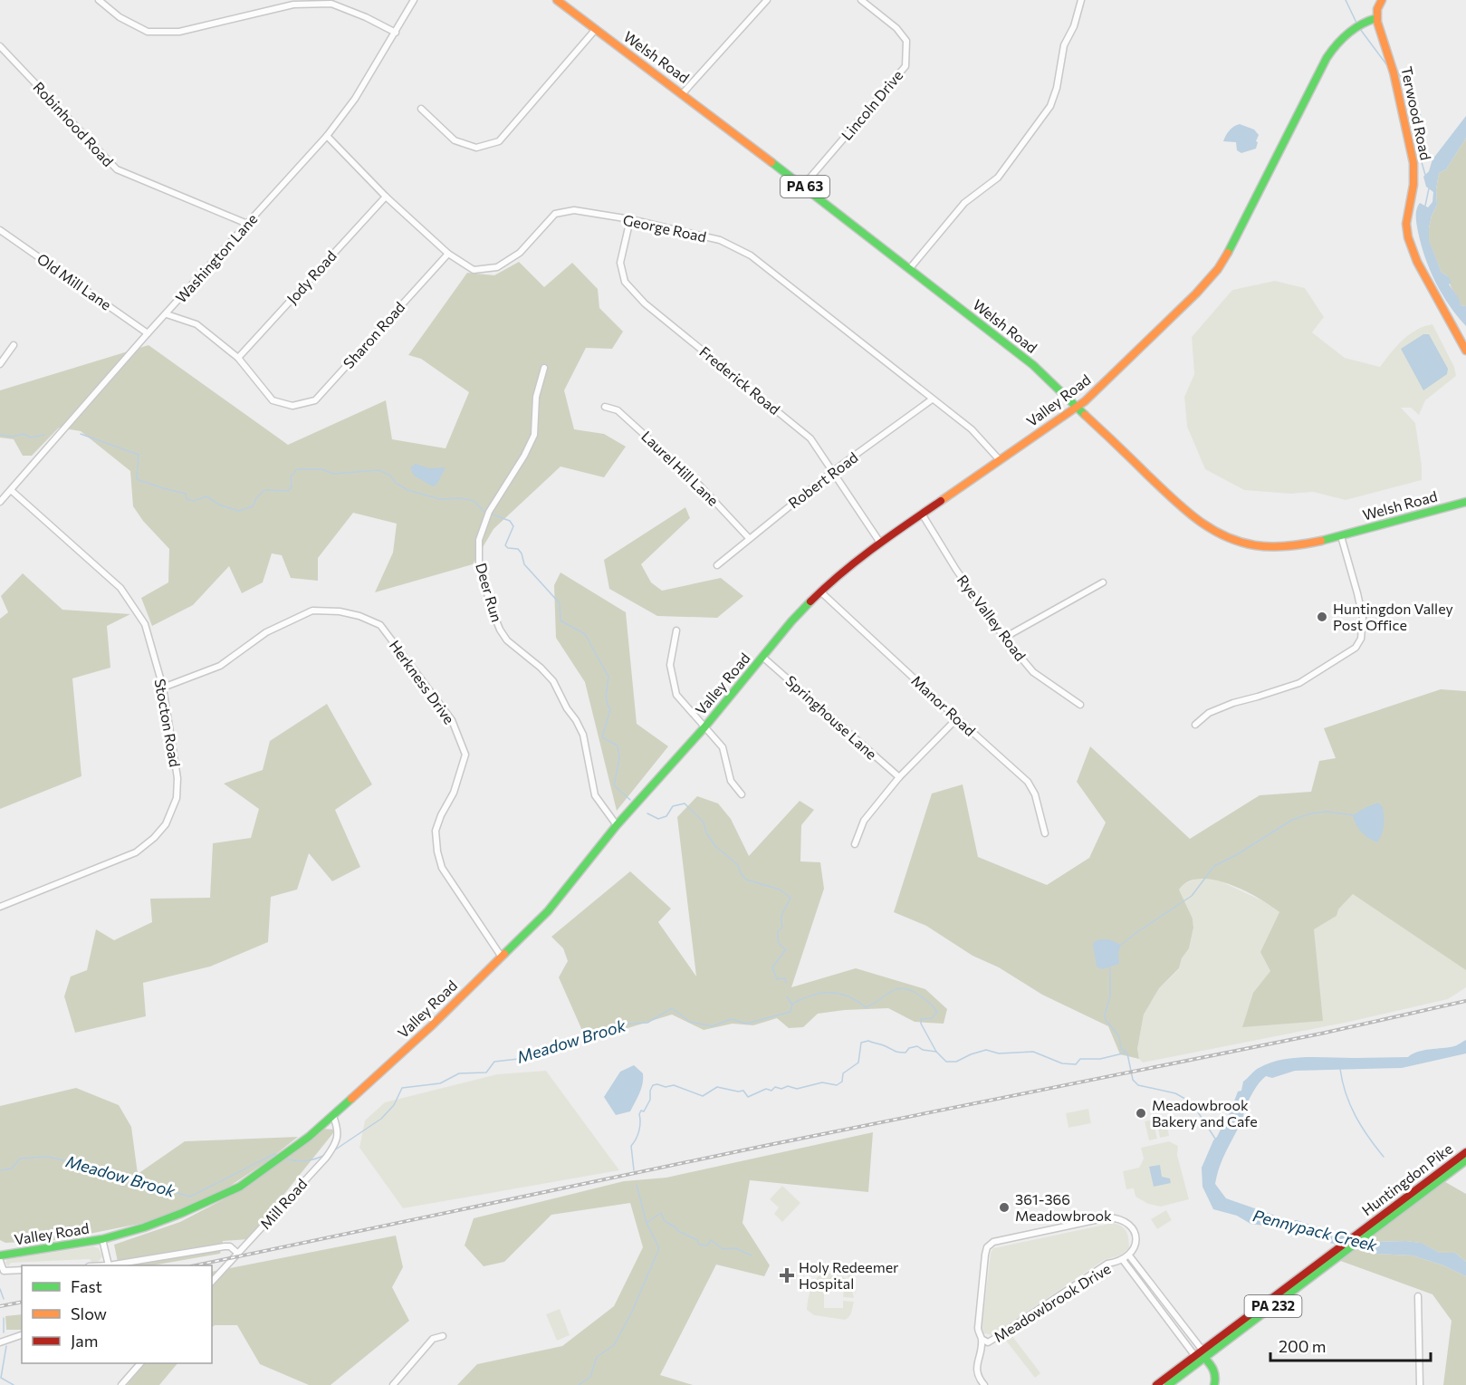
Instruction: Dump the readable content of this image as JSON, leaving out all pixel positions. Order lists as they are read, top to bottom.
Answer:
{
  "streets": {
    "main road": [
      "Welsh Road",
      "Terwood Road",
      "PA 63",
      "Valley Road",
      "Huntingdon Pike",
      "PA 232"
    ],
    "street": [
      "Lincoln Drive",
      "Robinhood Road",
      "George Road",
      "Washington Lane",
      "Jody Road",
      "Old Mill Lane",
      "Sharon Road",
      "Frederick Road",
      "Laurel Hill Lane",
      "Robert Road",
      "Deer Run",
      "Rye Valley Road",
      "Herkness Drive",
      "Manor Road",
      "Springhouse Lane",
      "Stocton Road",
      "Mill Road",
      "Meadowbrook Drive"
    ]
  },
  "crossings": [
    ["Welsh Road", "Lincoln Drive"],
    ["Welsh Road", "Valley Road"],
    ["Terwood Road", "Valley Road"],
    ["Robinhood Road", "Washington Lane"],
    ["George Road", "Washington Lane"],
    ["George Road", "Jody Road"],
    ["George Road", "Sharon Road"],
    ["George Road", "Frederick Road"],
    ["George Road", "Valley Road"],
    ["George Road", "Robert Road"],
    ["Washington Lane", "Old Mill Lane"],
    ["Washington Lane", "Stocton Road"],
    ["Jody Road", "Sharon Road"],
    ["Frederick Road", "Valley Road"],
    ["Frederick Road", "Robert Road"],
    ["Valley Road", "Deer Run"],
    ["Valley Road", "Rye Valley Road"],
    ["Valley Road", "Herkness Drive"],
    ["Valley Road", "Manor Road"],
    ["Valley Road", "Springhouse Lane"],
    ["Valley Road", "Mill Road"],
    ["Laurel Hill Lane", "Robert Road"],
    ["Herkness Drive", "Stocton Road"],
    ["Huntingdon Pike", "Meadowbrook Drive"]
  ],
  "water": ["Meadow Brook", "Pennypack Creek"],
  "places": {
    "other": ["Huntingdon Valley Post Office", "Meadowbrook Bakery and Cafe", "361-366 Meadowbrook"],
    "health": ["Holy Redeemer Hospital"]
  },
  "legend": ["Fast", "Slow", "Jam"],
  "scale_bar": "200 m"
}
